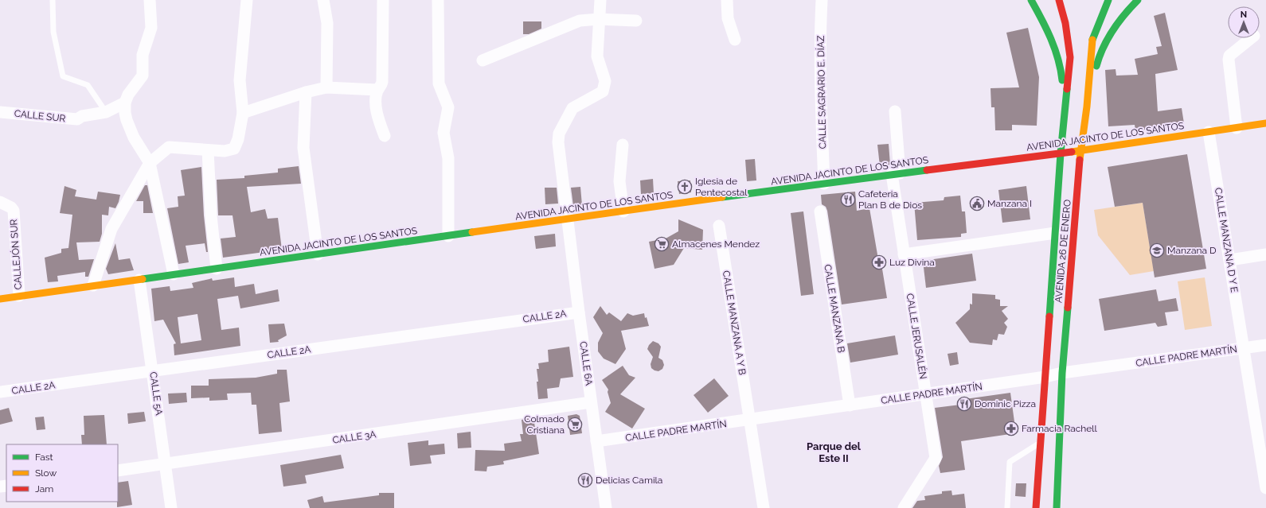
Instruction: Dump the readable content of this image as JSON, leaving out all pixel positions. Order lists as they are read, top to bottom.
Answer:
{
  "streets": {
    "main road": ["AVENIDA JACINTO DE LOS SANTOS", "AVENIDA 26 DE ENERO"],
    "street": [
      "CALLE SAGRARIO E. DÍAZ",
      "CALLE SUR",
      "CALLE MANZANA D Y E",
      "CALLEJÓN SUR",
      "CALLE MANZANA B",
      "CALLE 2A",
      "CALLE MANZANA A Y B",
      "CALLE JERUSALÉN",
      "CALLE PADRE MARTÍN",
      "CALLE 6A",
      "CALLE 5A",
      "CALLE 3A"
    ]
  },
  "crossings": [
    ["CALLE SAGRARIO E. DÍAZ", "AVENIDA JACINTO DE LOS SANTOS"],
    ["AVENIDA JACINTO DE LOS SANTOS", "CALLE MANZANA D Y E"],
    ["AVENIDA JACINTO DE LOS SANTOS", "AVENIDA 26 DE ENERO"],
    ["AVENIDA JACINTO DE LOS SANTOS", "CALLEJÓN SUR"],
    ["AVENIDA JACINTO DE LOS SANTOS", "CALLE JERUSALÉN"],
    ["AVENIDA JACINTO DE LOS SANTOS", "CALLE 6A"],
    ["AVENIDA JACINTO DE LOS SANTOS", "CALLE 5A"],
    ["CALLE MANZANA D Y E", "CALLE PADRE MARTÍN"],
    ["AVENIDA 26 DE ENERO", "CALLE PADRE MARTÍN"],
    ["CALLE MANZANA B", "CALLE PADRE MARTÍN"],
    ["CALLE 2A", "CALLE 6A"],
    ["CALLE 2A", "CALLE 5A"],
    ["CALLE MANZANA A Y B", "CALLE PADRE MARTÍN"],
    ["CALLE JERUSALÉN", "CALLE PADRE MARTÍN"],
    ["CALLE PADRE MARTÍN", "CALLE 6A"],
    ["CALLE 6A", "CALLE 3A"],
    ["CALLE 5A", "CALLE 3A"]
  ],
  "districts": ["Parque del Este II"],
  "places": {
    "church": ["Iglesia de Pentecostal"],
    "restaurant": ["Cafeteria Plan B de Dios", "Dominic Pizza", "Delicias Camila"],
    "public building": ["Manzana I"],
    "supermarket": ["Almacenes Mendez", "Colmado Cristiana"],
    "school or university": ["Manzana D"],
    "pharmacy": ["Luz Divina", "Farmacia Rachell"]
  },
  "legend": ["Fast", "Slow", "Jam"],
  "north": "top"
}
